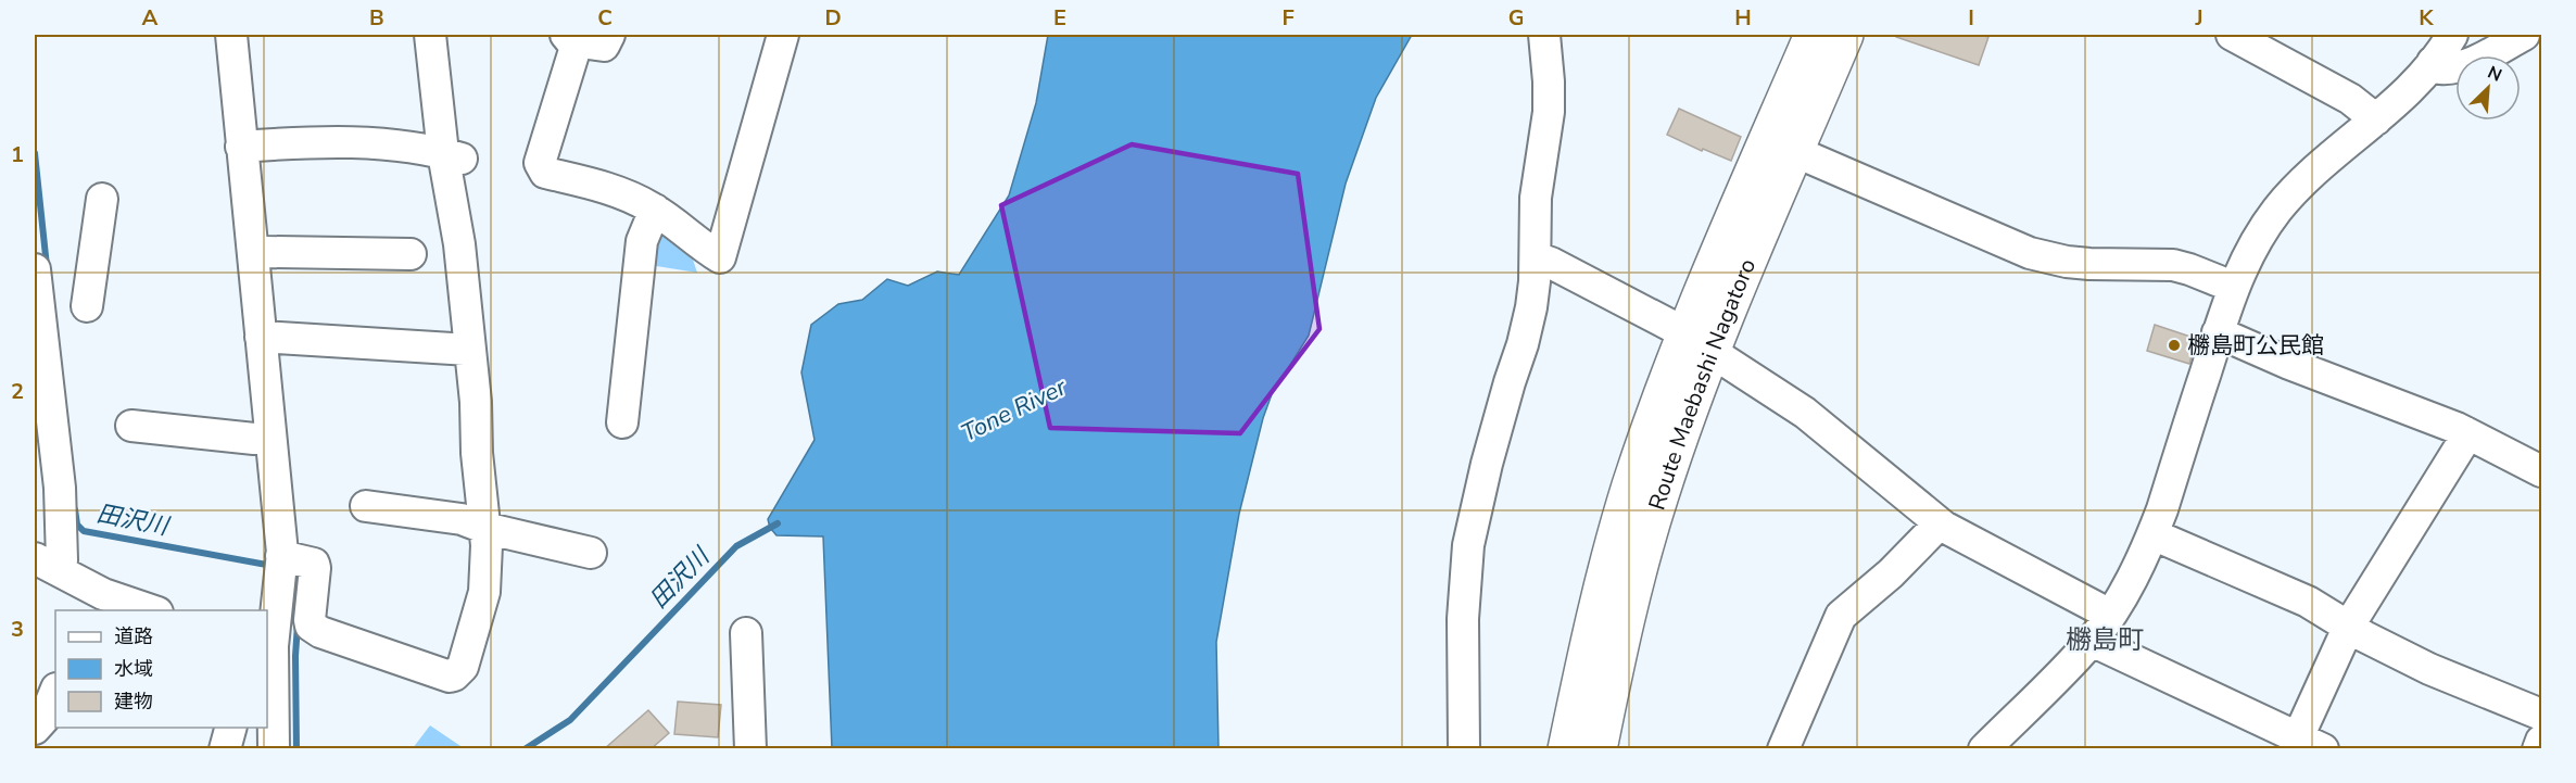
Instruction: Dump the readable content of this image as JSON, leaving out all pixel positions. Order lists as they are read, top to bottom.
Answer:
{
  "streets": {
    "main road": ["Route Maebashi Nagatoro"]
  },
  "districts": ["橳島町"],
  "water": ["Tone River", "田沢川"],
  "places": ["橳島町公民館"],
  "legend": ["道路", "水域", "建物"],
  "north": "top right",
  "grid": {
    "columns": [
      "A",
      "B",
      "C",
      "D",
      "E",
      "F",
      "G",
      "H",
      "I",
      "J",
      "K"
    ],
    "rows": ["1", "2", "3"]
  }
}
